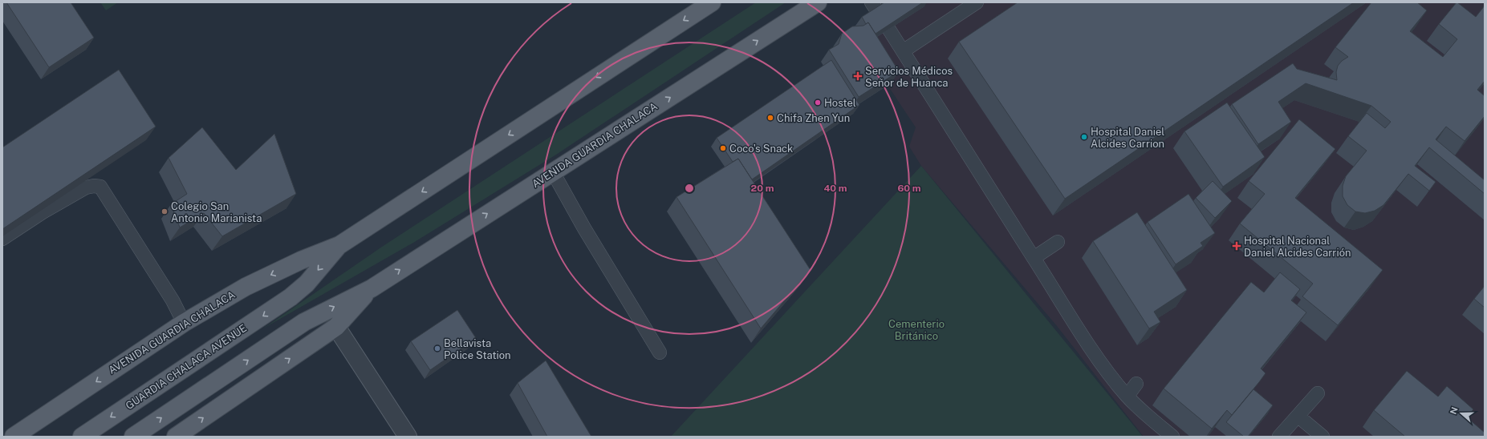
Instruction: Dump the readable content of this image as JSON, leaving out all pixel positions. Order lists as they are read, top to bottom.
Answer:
{
  "streets": {
    "main road": ["AVENIDA GUARDIA CHALACA", "GUARDIA CHALACA AVENUE"]
  },
  "crossings": [
    ["AVENIDA GUARDIA CHALACA", "GUARDIA CHALACA AVENUE"]
  ],
  "one_way": ["GUARDIA CHALACA AVENUE"],
  "parks": ["Cementerio Británico"],
  "places": {
    "health": ["Servicios Médicos Señor de Huanca", "Hospital Nacional Daniel Alcides Carrión"],
    "other": [
      "Hostel",
      "Chifa Zhen Yun",
      "Hospital Daniel Alcides Carrion",
      "Coco's Snack",
      "Colegio San Antonio Marianista",
      "Bellavista Police Station"
    ]
  },
  "north": "left",
  "rings": ["20 m", "40 m", "60 m"]
}
